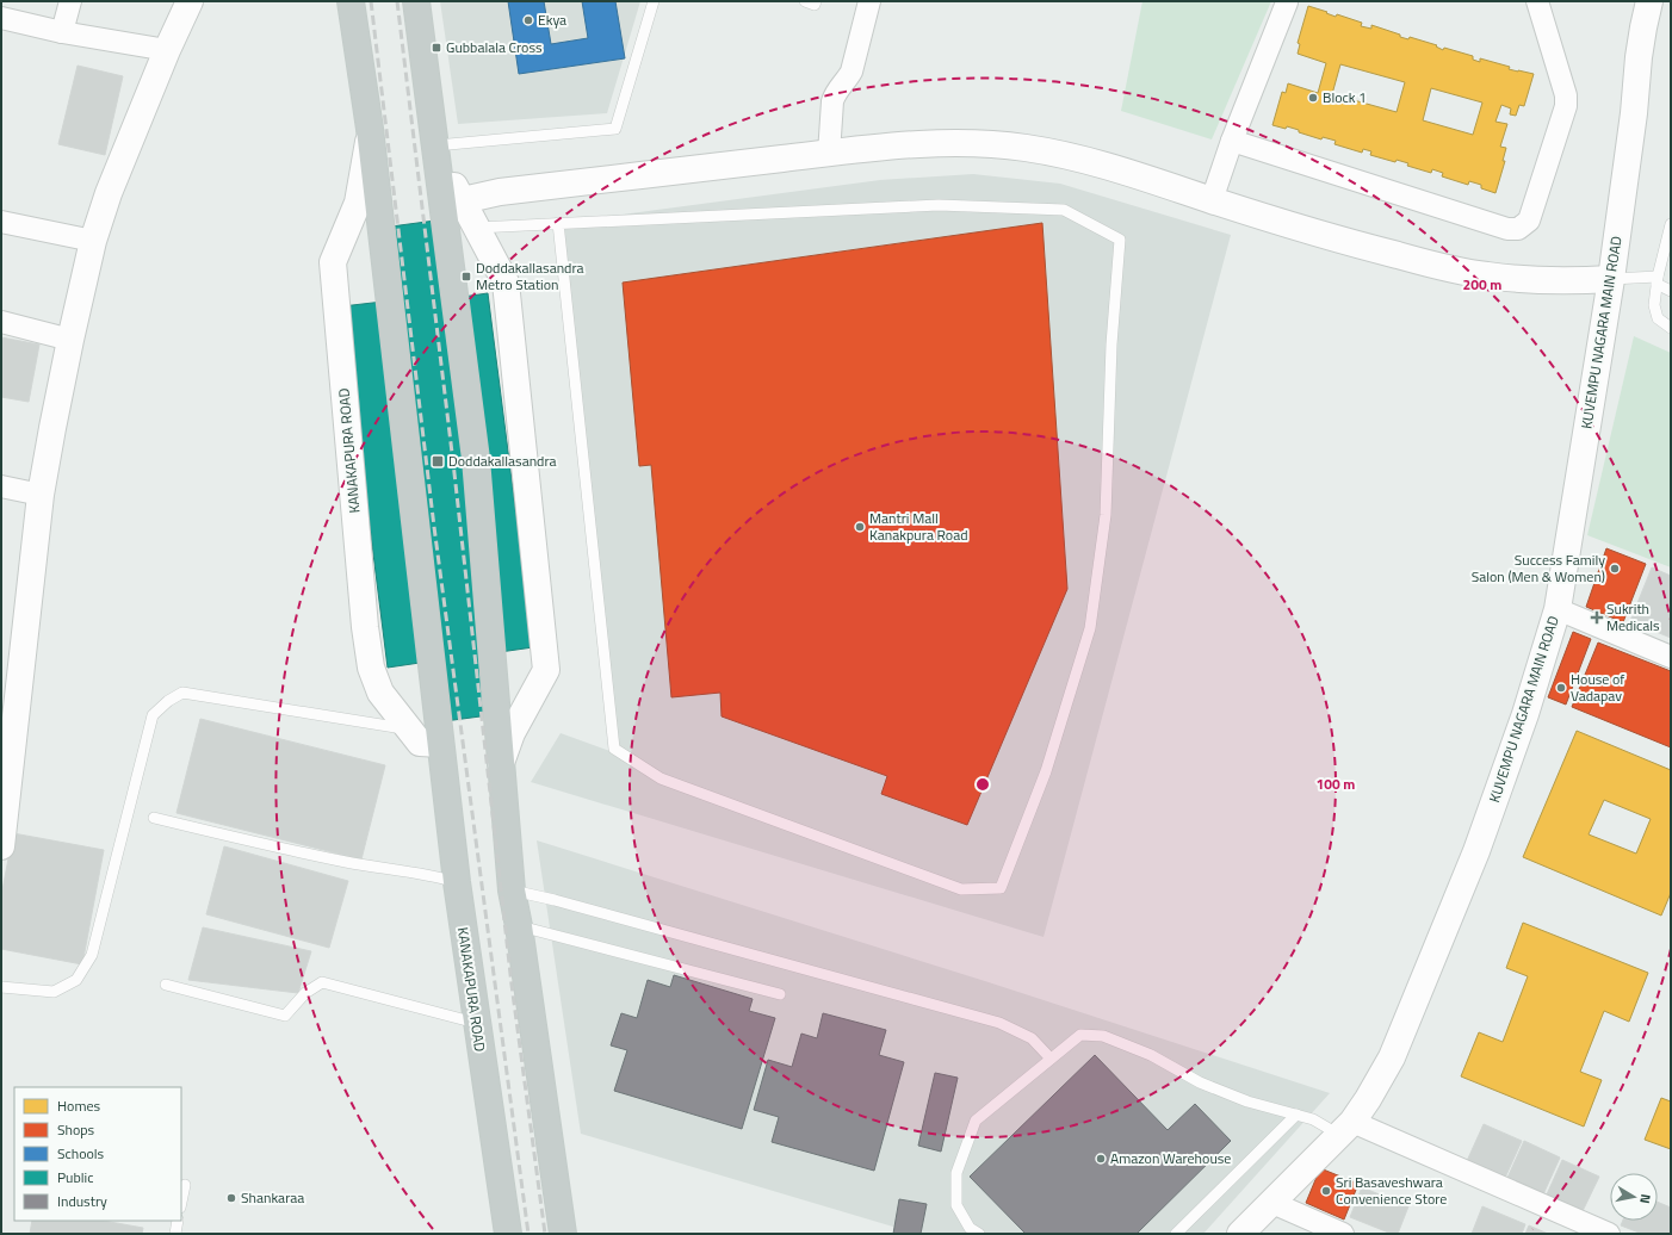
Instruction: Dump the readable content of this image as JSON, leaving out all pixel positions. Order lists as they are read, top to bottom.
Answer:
{
  "streets": {
    "highway": ["KANAKAPURA ROAD"],
    "street": ["KUVEMPU NAGARA MAIN ROAD"]
  },
  "places": {
    "other": [
      "Ekya",
      "Block 1",
      "Mantri Mall Kanakpura Road",
      "Success Family Salon (Men & Women)",
      "House of Vadapav",
      "Amazon Warehouse",
      "Sri Basaveshwara Convenience Store",
      "Shankaraa"
    ],
    "transit": ["Gubbalala Cross", "Doddakallasandra Metro Station", "Doddakallasandra"],
    "health": ["Sukrith Medicals"]
  },
  "legend": [
    "Homes",
    "Shops",
    "Schools",
    "Public",
    "Industry"
  ],
  "north": "right",
  "rings": ["200 m", "100 m"]
}
